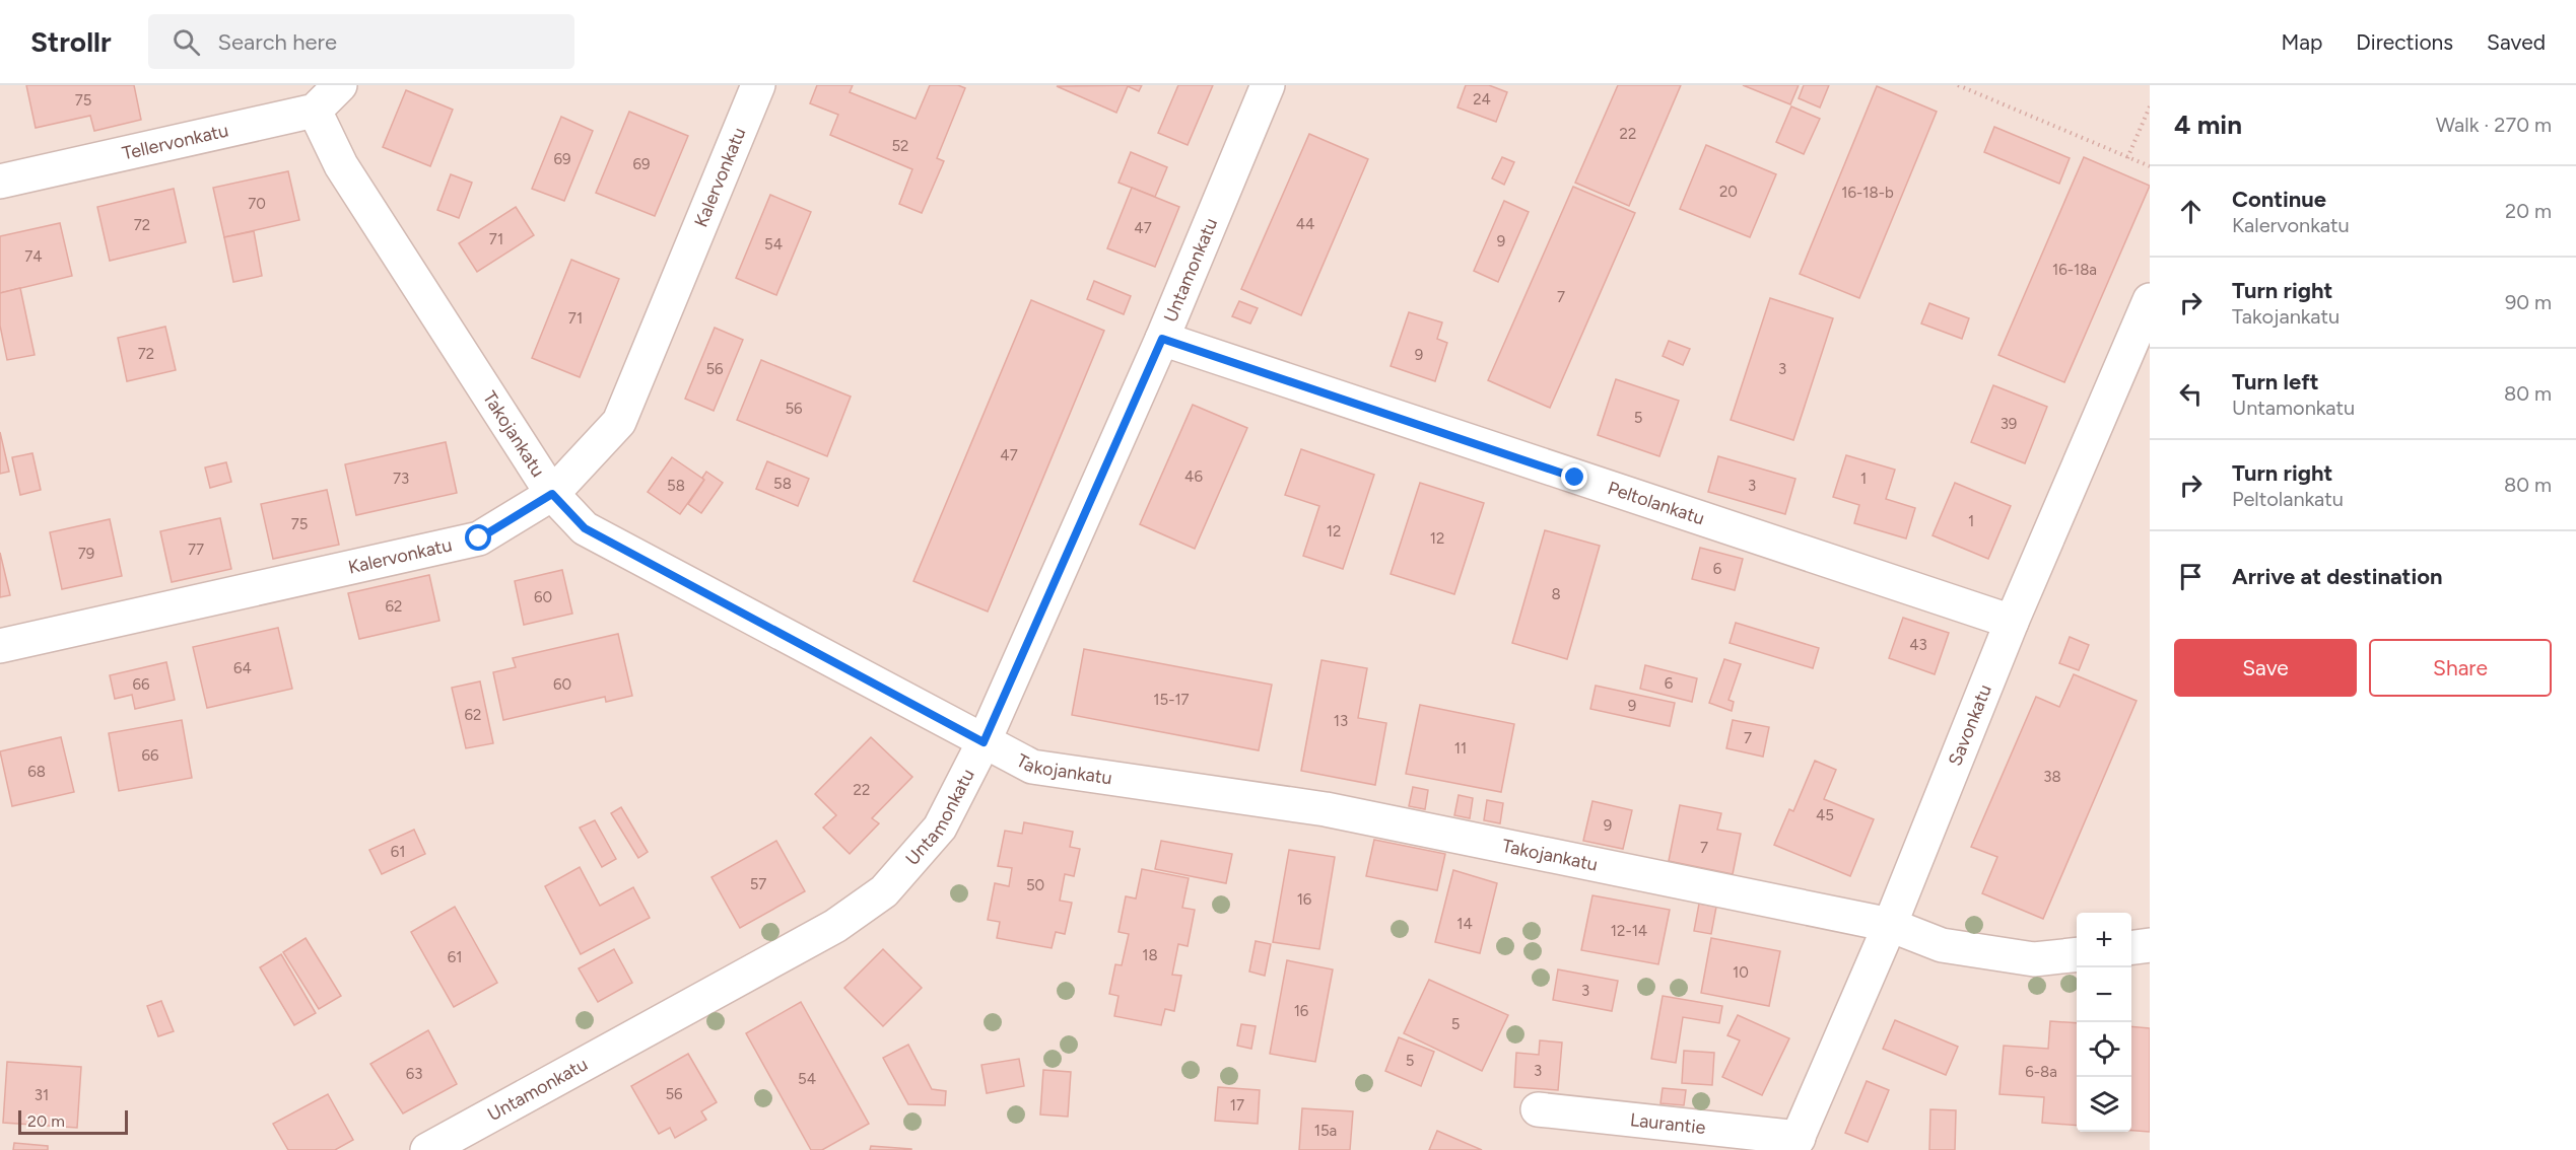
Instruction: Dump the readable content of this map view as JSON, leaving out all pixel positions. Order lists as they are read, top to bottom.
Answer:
{
  "streets": {
    "street": [
      "Tellervonkatu",
      "Kalervonkatu",
      "Untamonkatu",
      "Takojankatu",
      "Peltolankatu",
      "Savonkatu",
      "Laurantie"
    ]
  },
  "crossings": [
    ["Tellervonkatu", "Takojankatu"],
    ["Kalervonkatu", "Takojankatu"],
    ["Untamonkatu", "Takojankatu"],
    ["Untamonkatu", "Peltolankatu"],
    ["Takojankatu", "Savonkatu"],
    ["Peltolankatu", "Savonkatu"],
    ["Savonkatu", "Laurantie"]
  ],
  "house_numbers": [
    "24",
    "75",
    "22",
    "52",
    "69",
    "69",
    "20",
    "16-18-b",
    "70",
    "44",
    "72",
    "47",
    "71",
    "9",
    "54",
    "74",
    "16-18a",
    "7",
    "71",
    "72",
    "9",
    "56",
    "3",
    "56",
    "5",
    "39",
    "47",
    "46",
    "73",
    "1",
    "58",
    "58",
    "3",
    "1",
    "75",
    "12",
    "12",
    "77",
    "79",
    "6",
    "8",
    "60",
    "62",
    "43",
    "64",
    "6",
    "66",
    "60",
    "15-17",
    "9",
    "62",
    "13",
    "7",
    "11",
    "66",
    "68",
    "38",
    "22",
    "45",
    "9",
    "7",
    "61",
    "57",
    "50",
    "16",
    "14",
    "12-14",
    "18",
    "61",
    "10",
    "3",
    "16",
    "5",
    "5",
    "3",
    "6-8a",
    "63",
    "54",
    "56",
    "31",
    "17",
    "15a"
  ],
  "scale_bar": "20 m",
  "page": {
    "header": "Strollr",
    "search": "Search here",
    "nav": ["Map", "Directions", "Saved"],
    "heading": ["4 min", "Walk · 270 m"],
    "list": [
      ["Continue", "Kalervonkatu", "20 m"],
      ["Turn right", "Takojankatu", "90 m"],
      ["Turn left", "Untamonkatu", "80 m"],
      ["Turn right", "Peltolankatu", "80 m"],
      "Arrive at destination"
    ],
    "buttons": ["Save", "Share"],
    "map_buttons": ["+", "−"],
    "scale": "20 m"
  }
}
